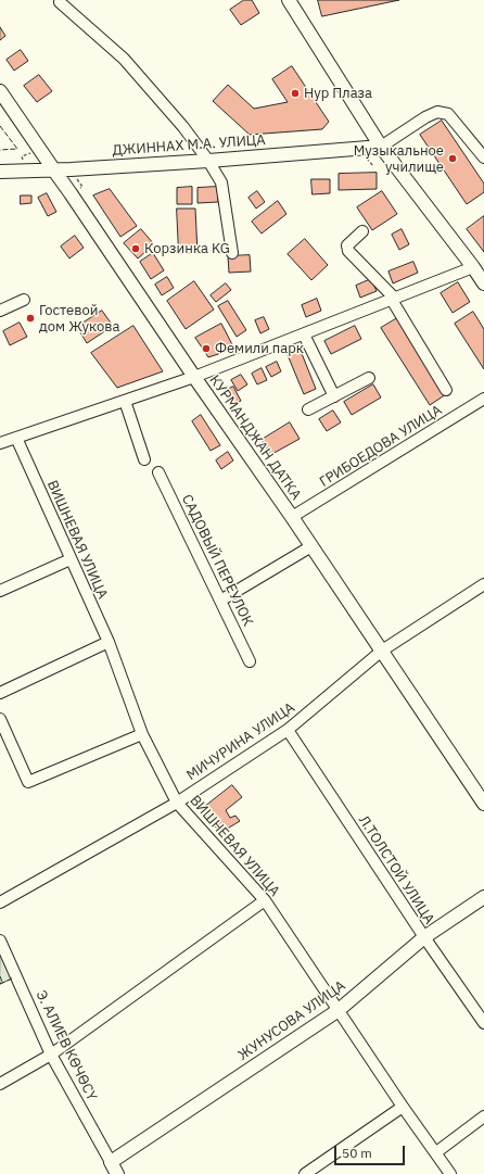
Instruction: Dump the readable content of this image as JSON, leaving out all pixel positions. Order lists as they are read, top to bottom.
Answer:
{
  "streets": {
    "main road": ["ДЖИННАХ М.А. УЛИЦА", "КУРМАНДЖАН ДАТКА", "ЖУНУСОВА УЛИЦА"],
    "street": [
      "ГРИБОЕДОВА УЛИЦА",
      "ВИШНЕВАЯ УЛИЦА",
      "САДОВЫЙ ПЕРЕУЛОК",
      "МИЧУРИНА УЛИЦА",
      "Л.ТОЛСТОЙ УЛИЦА",
      "Э. АЛИЕВ КӨЧӨСҮ"
    ]
  },
  "crossings": [
    ["ДЖИННАХ М.А. УЛИЦА", "КУРМАНДЖАН ДАТКА"],
    ["КУРМАНДЖАН ДАТКА", "ГРИБОЕДОВА УЛИЦА"],
    ["КУРМАНДЖАН ДАТКА", "МИЧУРИНА УЛИЦА"],
    ["ВИШНЕВАЯ УЛИЦА", "МИЧУРИНА УЛИЦА"],
    ["ВИШНЕВАЯ УЛИЦА", "ЖУНУСОВА УЛИЦА"],
    ["МИЧУРИНА УЛИЦА", "Л.ТОЛСТОЙ УЛИЦА"],
    ["Л.ТОЛСТОЙ УЛИЦА", "ЖУНУСОВА УЛИЦА"],
    ["ЖУНУСОВА УЛИЦА", "Э. АЛИЕВ КӨЧӨСҮ"]
  ],
  "places": [
    "Нур Плаза",
    "Музыкальное училище",
    "Корзинка KG",
    "Гостевой дом Жукова",
    "Фемили парк"
  ],
  "scale_bar": "50 m"
}
